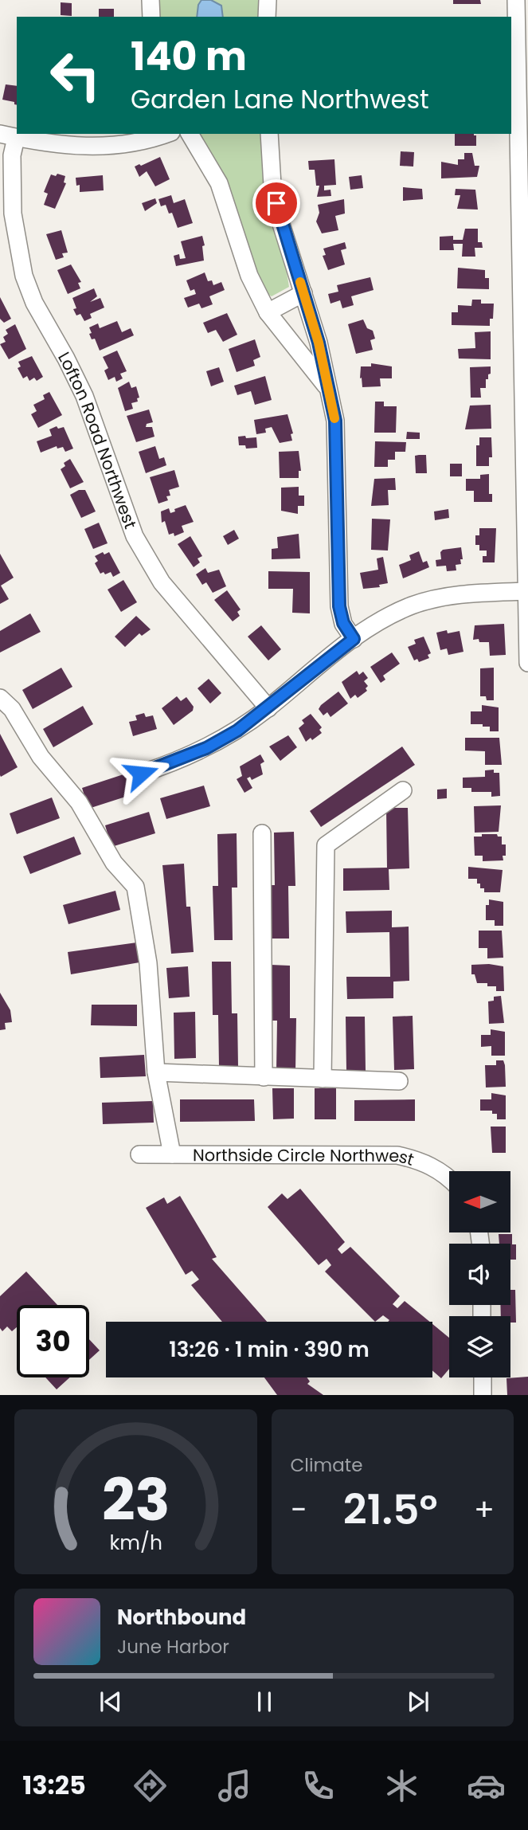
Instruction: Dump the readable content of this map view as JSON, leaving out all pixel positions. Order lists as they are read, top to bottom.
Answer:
{
  "streets": {
    "street": ["Lofton Road Northwest", "Northside Circle Northwest"]
  },
  "north": "left",
  "page": {
    "turn": ["140 m", "Garden Lane Northwest"],
    "limit": "30",
    "trip": "13:26 · 1 min · 390 m",
    "tile": "Climate",
    "heat": ["−", "21.5°", "+"],
    "song": ["Northbound", "June Harbor"],
    "tabs": "13:25",
    "gauge": ["23", "km/h"]
  }
}
